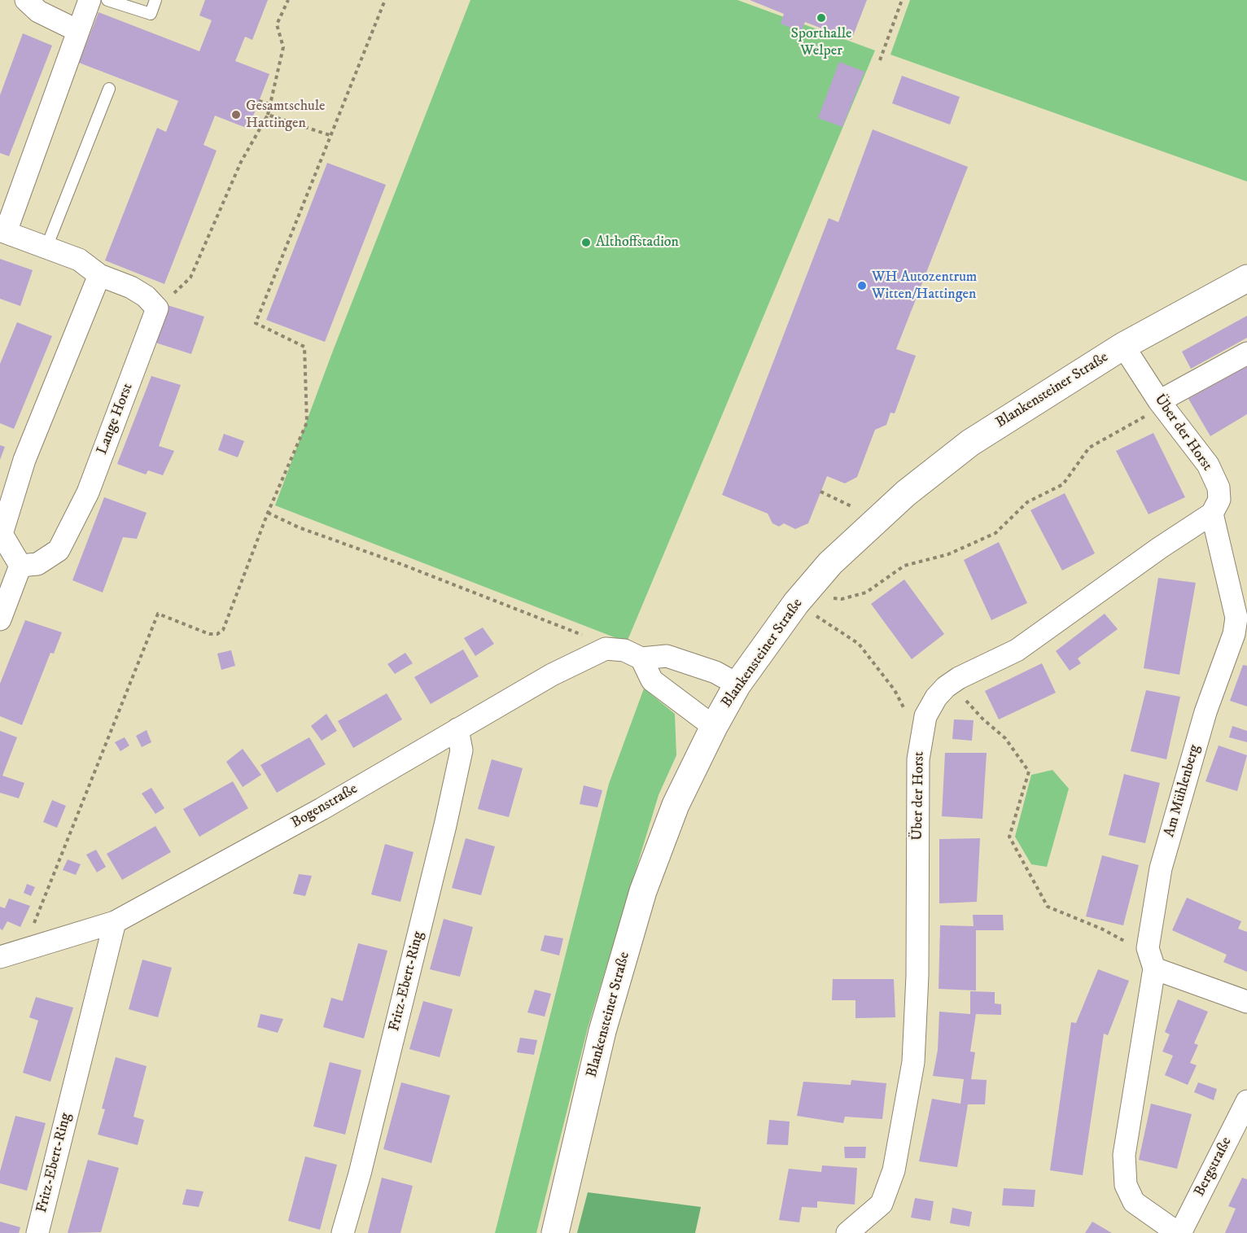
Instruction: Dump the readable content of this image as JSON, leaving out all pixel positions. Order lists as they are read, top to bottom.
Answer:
{
  "streets": {
    "main road": ["Blankensteiner Straße"],
    "street": [
      "Lange Horst",
      "Über der Horst",
      "Am Mühlenberg",
      "Bogenstraße",
      "Fritz-Ebert-Ring",
      "Bergstraße"
    ]
  },
  "crossings": [
    ["Blankensteiner Straße", "Über der Horst"],
    ["Blankensteiner Straße", "Bogenstraße"],
    ["Über der Horst", "Am Mühlenberg"],
    ["Am Mühlenberg", "Bergstraße"],
    ["Bogenstraße", "Fritz-Ebert-Ring"]
  ],
  "places": [
    "Sporthalle Welper",
    "Gesamtschule Hattingen",
    "Althoffstadion",
    "WH Autozentrum Witten/Hattingen"
  ]
}
